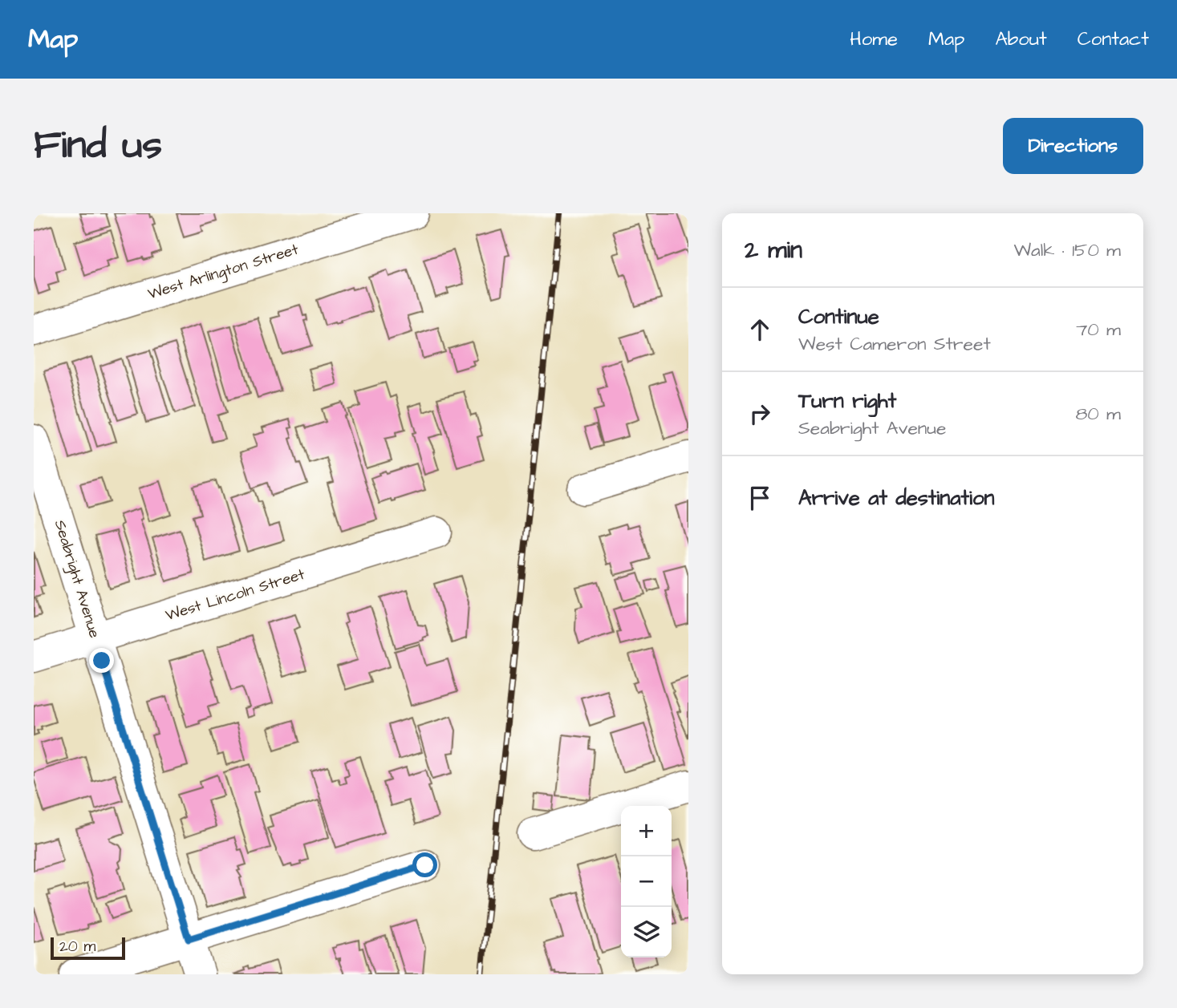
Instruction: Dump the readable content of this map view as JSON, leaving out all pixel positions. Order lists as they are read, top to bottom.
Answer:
{
  "streets": {
    "street": ["West Arlington Street", "Seabright Avenue", "West Lincoln Street"]
  },
  "crossings": [
    ["Seabright Avenue", "West Lincoln Street"]
  ],
  "scale_bar": "20 m",
  "page": {
    "header": "Map",
    "nav": [
      "Home",
      "Map",
      "About",
      "Contact"
    ],
    "buttons": "Directions",
    "title": "Find us",
    "heading": ["2 min", "Walk · 150 m"],
    "list": [
      ["Continue", "West Cameron Street", "70 m"],
      ["Turn right", "Seabright Avenue", "80 m"],
      "Arrive at destination"
    ],
    "map_buttons": ["+", "−"],
    "scale": "20 m"
  }
}
